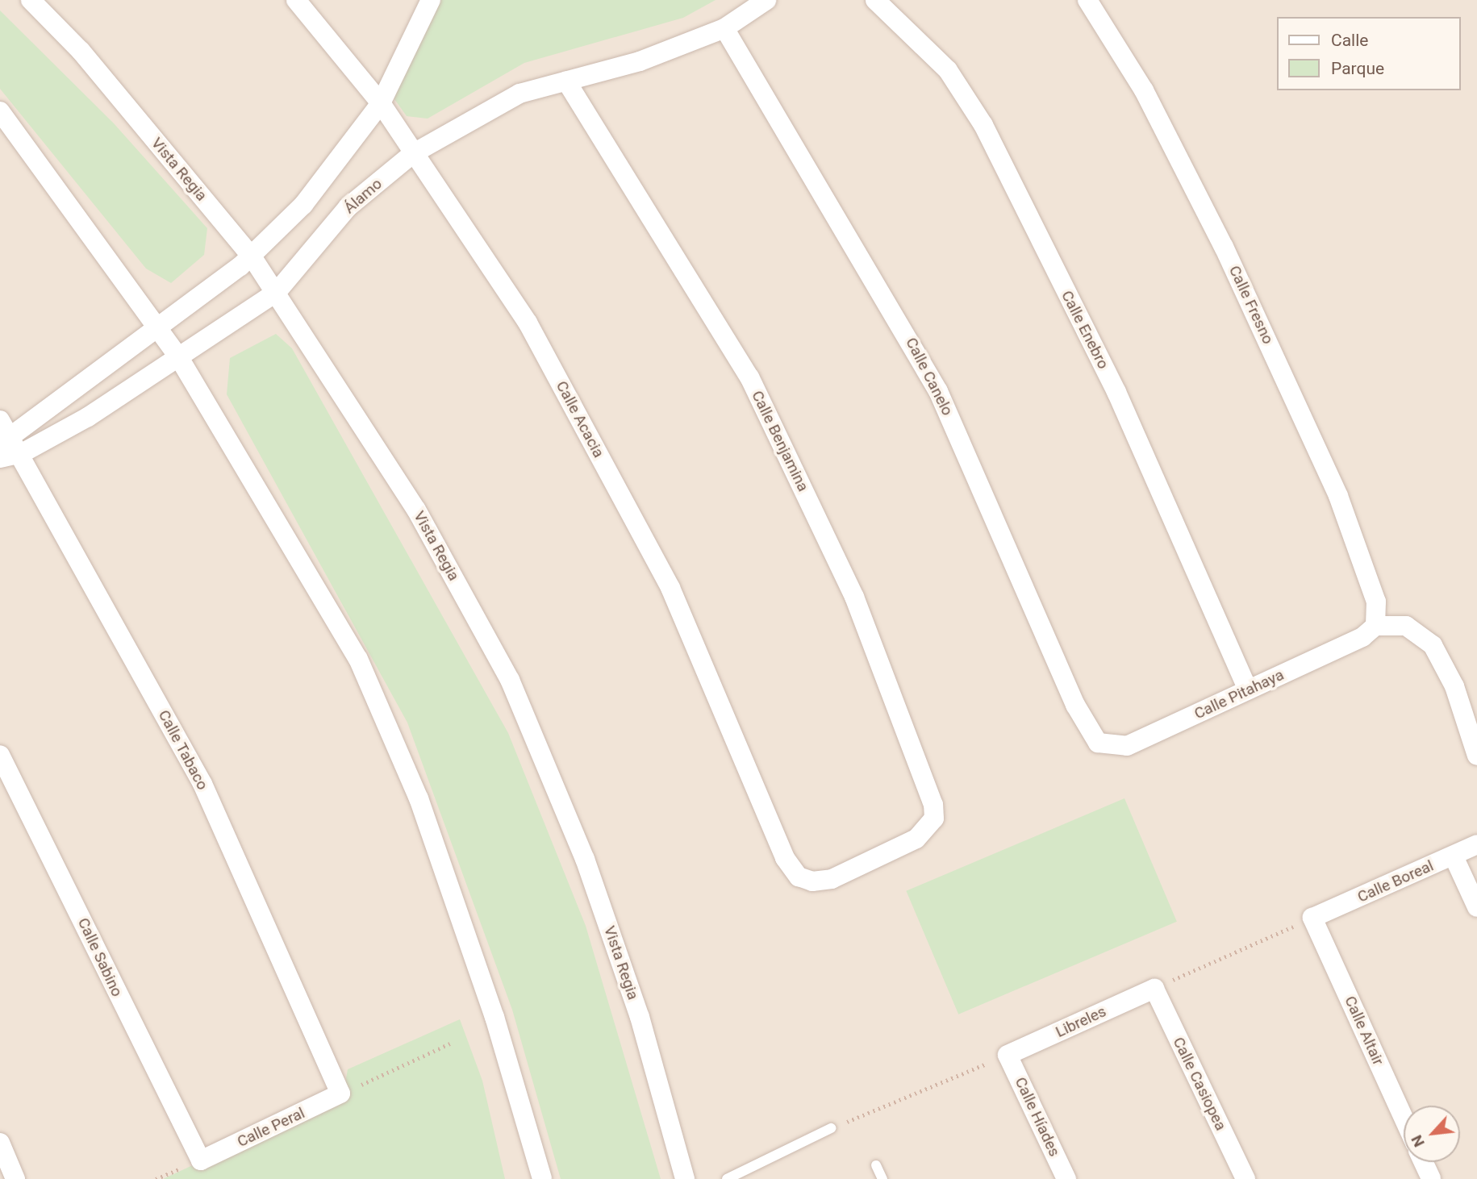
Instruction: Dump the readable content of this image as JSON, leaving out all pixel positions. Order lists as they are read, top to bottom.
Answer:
{
  "streets": {
    "street": [
      "Vista Regia",
      "Álamo",
      "Calle Fresno",
      "Calle Enebro",
      "Calle Canelo",
      "Calle Acacia",
      "Calle Benjamina",
      "Calle Pitahaya",
      "Calle Tabaco",
      "Calle Boreal",
      "Calle Sabino",
      "Libreles",
      "Calle Altair",
      "Calle Casiopea",
      "Calle Híades",
      "Calle Peral"
    ]
  },
  "crossings": [
    ["Vista Regia", "Álamo"],
    ["Álamo", "Calle Canelo"],
    ["Álamo", "Calle Acacia"],
    ["Álamo", "Calle Benjamina"],
    ["Álamo", "Calle Tabaco"],
    ["Calle Fresno", "Calle Pitahaya"],
    ["Calle Enebro", "Calle Pitahaya"],
    ["Calle Canelo", "Calle Pitahaya"],
    ["Calle Acacia", "Calle Benjamina"],
    ["Calle Tabaco", "Calle Peral"],
    ["Calle Boreal", "Calle Altair"],
    ["Calle Sabino", "Calle Peral"],
    ["Libreles", "Calle Casiopea"],
    ["Libreles", "Calle Híades"]
  ],
  "legend": ["Calle", "Parque"],
  "north": "bottom left"
}
